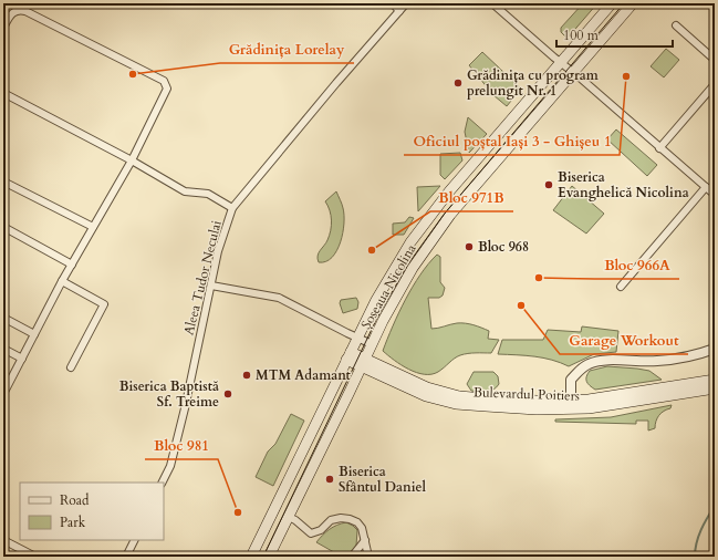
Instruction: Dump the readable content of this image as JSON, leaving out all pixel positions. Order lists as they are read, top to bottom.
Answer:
{
  "streets": {
    "main road": ["Șoseaua Nicolina", "Bulevardul Poitiers"],
    "street": ["Aleea Tudor Neculai"]
  },
  "crossings": [
    ["Șoseaua Nicolina", "Bulevardul Poitiers"]
  ],
  "places": [
    "Grădinița Lorelay",
    "Oficiul poștal Iași 3 - Ghișeu 1",
    "Grădinița cu program prelungit Nr. 1",
    "Biserica Evanghelică Nicolina",
    "Bloc 968",
    "Bloc 971B",
    "Bloc 966A",
    "Garage Workout",
    "MTM Adamant",
    "Biserica Baptistă Sf. Treime",
    "Biserica Sfântul Daniel",
    "Bloc 981"
  ],
  "legend": ["Road", "Park"],
  "scale_bar": "100 m"
}
